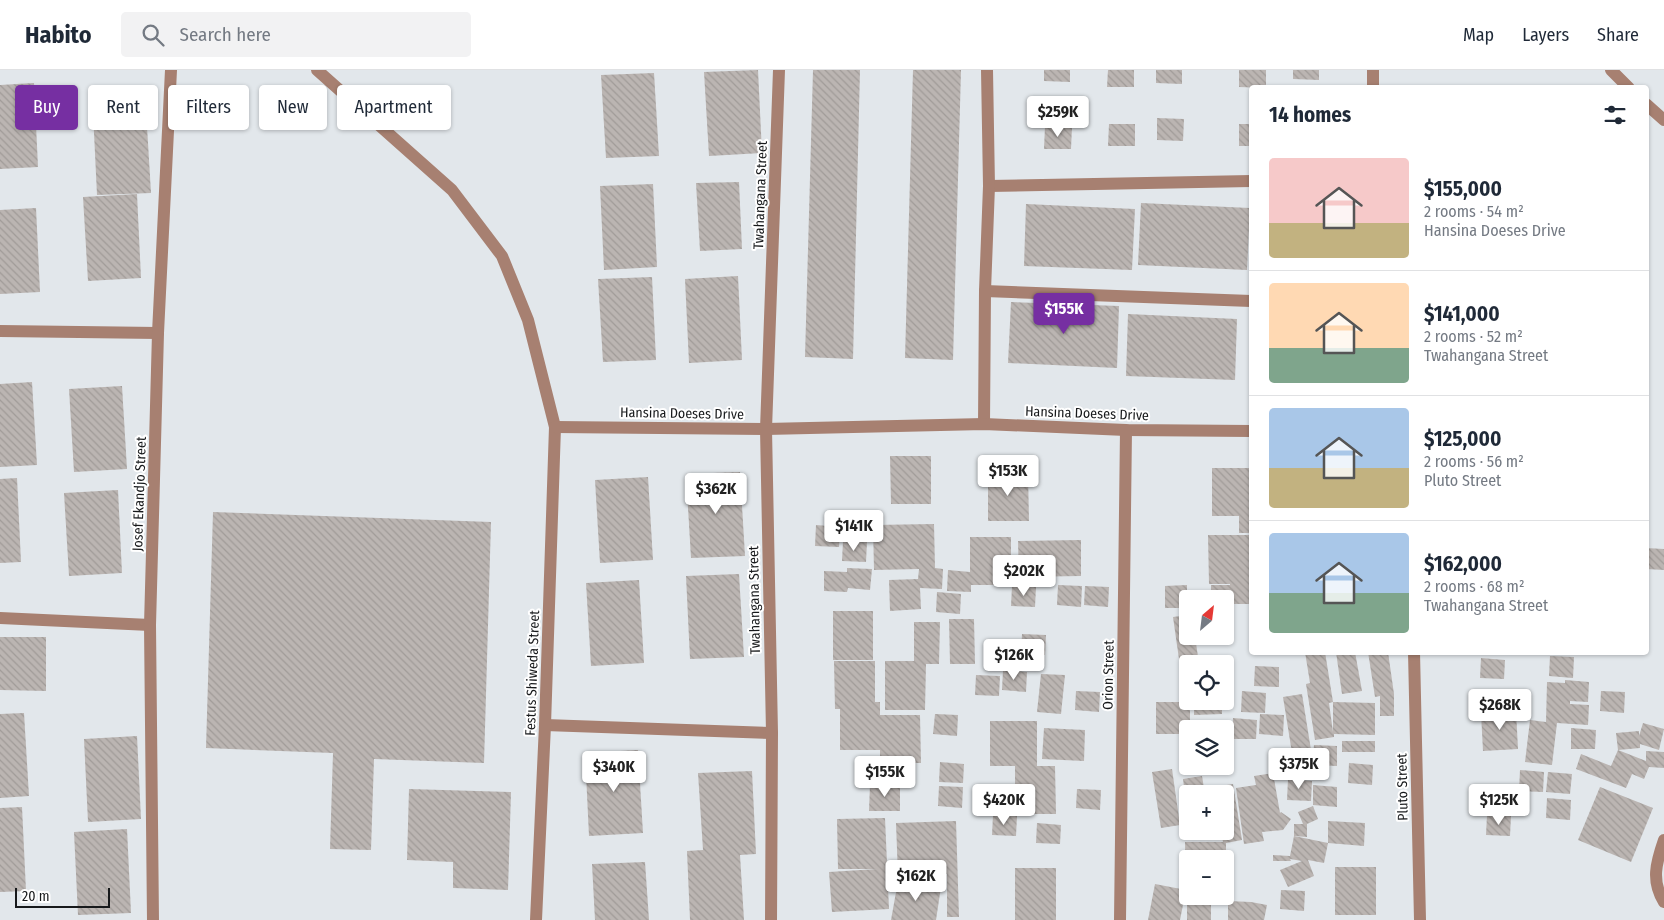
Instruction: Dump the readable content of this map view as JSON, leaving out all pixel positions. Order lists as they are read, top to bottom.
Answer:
{
  "streets": {
    "street": [
      "Twahangana Street",
      "Hansina Doeses Drive",
      "Josef Ekandjo Street",
      "Festus Shiweda Street",
      "Orion Street",
      "Pluto Street"
    ]
  },
  "crossings": [
    ["Twahangana Street", "Hansina Doeses Drive"],
    ["Hansina Doeses Drive", "Festus Shiweda Street"],
    ["Hansina Doeses Drive", "Orion Street"]
  ],
  "scale_bar": "20 m",
  "north": "top right",
  "page": {
    "header": "Habito",
    "search": "Search here",
    "nav": ["Map", "Layers", "Share"],
    "chip": [
      "Buy",
      "Rent",
      "Filters",
      "New",
      "Apartment"
    ],
    "heading": "14 homes",
    "price": [
      "$259K",
      "$155K",
      "$153K",
      "$362K",
      "$141K",
      "$202K",
      "$126K",
      "$268K",
      "$375K",
      "$340K",
      "$155K",
      "$420K",
      "$125K",
      "$162K"
    ],
    "list": [
      {
        "name": "$155,000",
        "note": "2 rooms · 54 m² · Hansina Doeses Drive"
      },
      {
        "name": "$141,000",
        "note": "2 rooms · 52 m² · Twahangana Street"
      },
      {
        "name": "$125,000",
        "note": "2 rooms · 56 m² · Pluto Street"
      },
      {
        "name": "$162,000",
        "note": "2 rooms · 68 m² · Twahangana Street"
      }
    ],
    "map_buttons": ["+", "−"],
    "scale": "20 m"
  }
}
